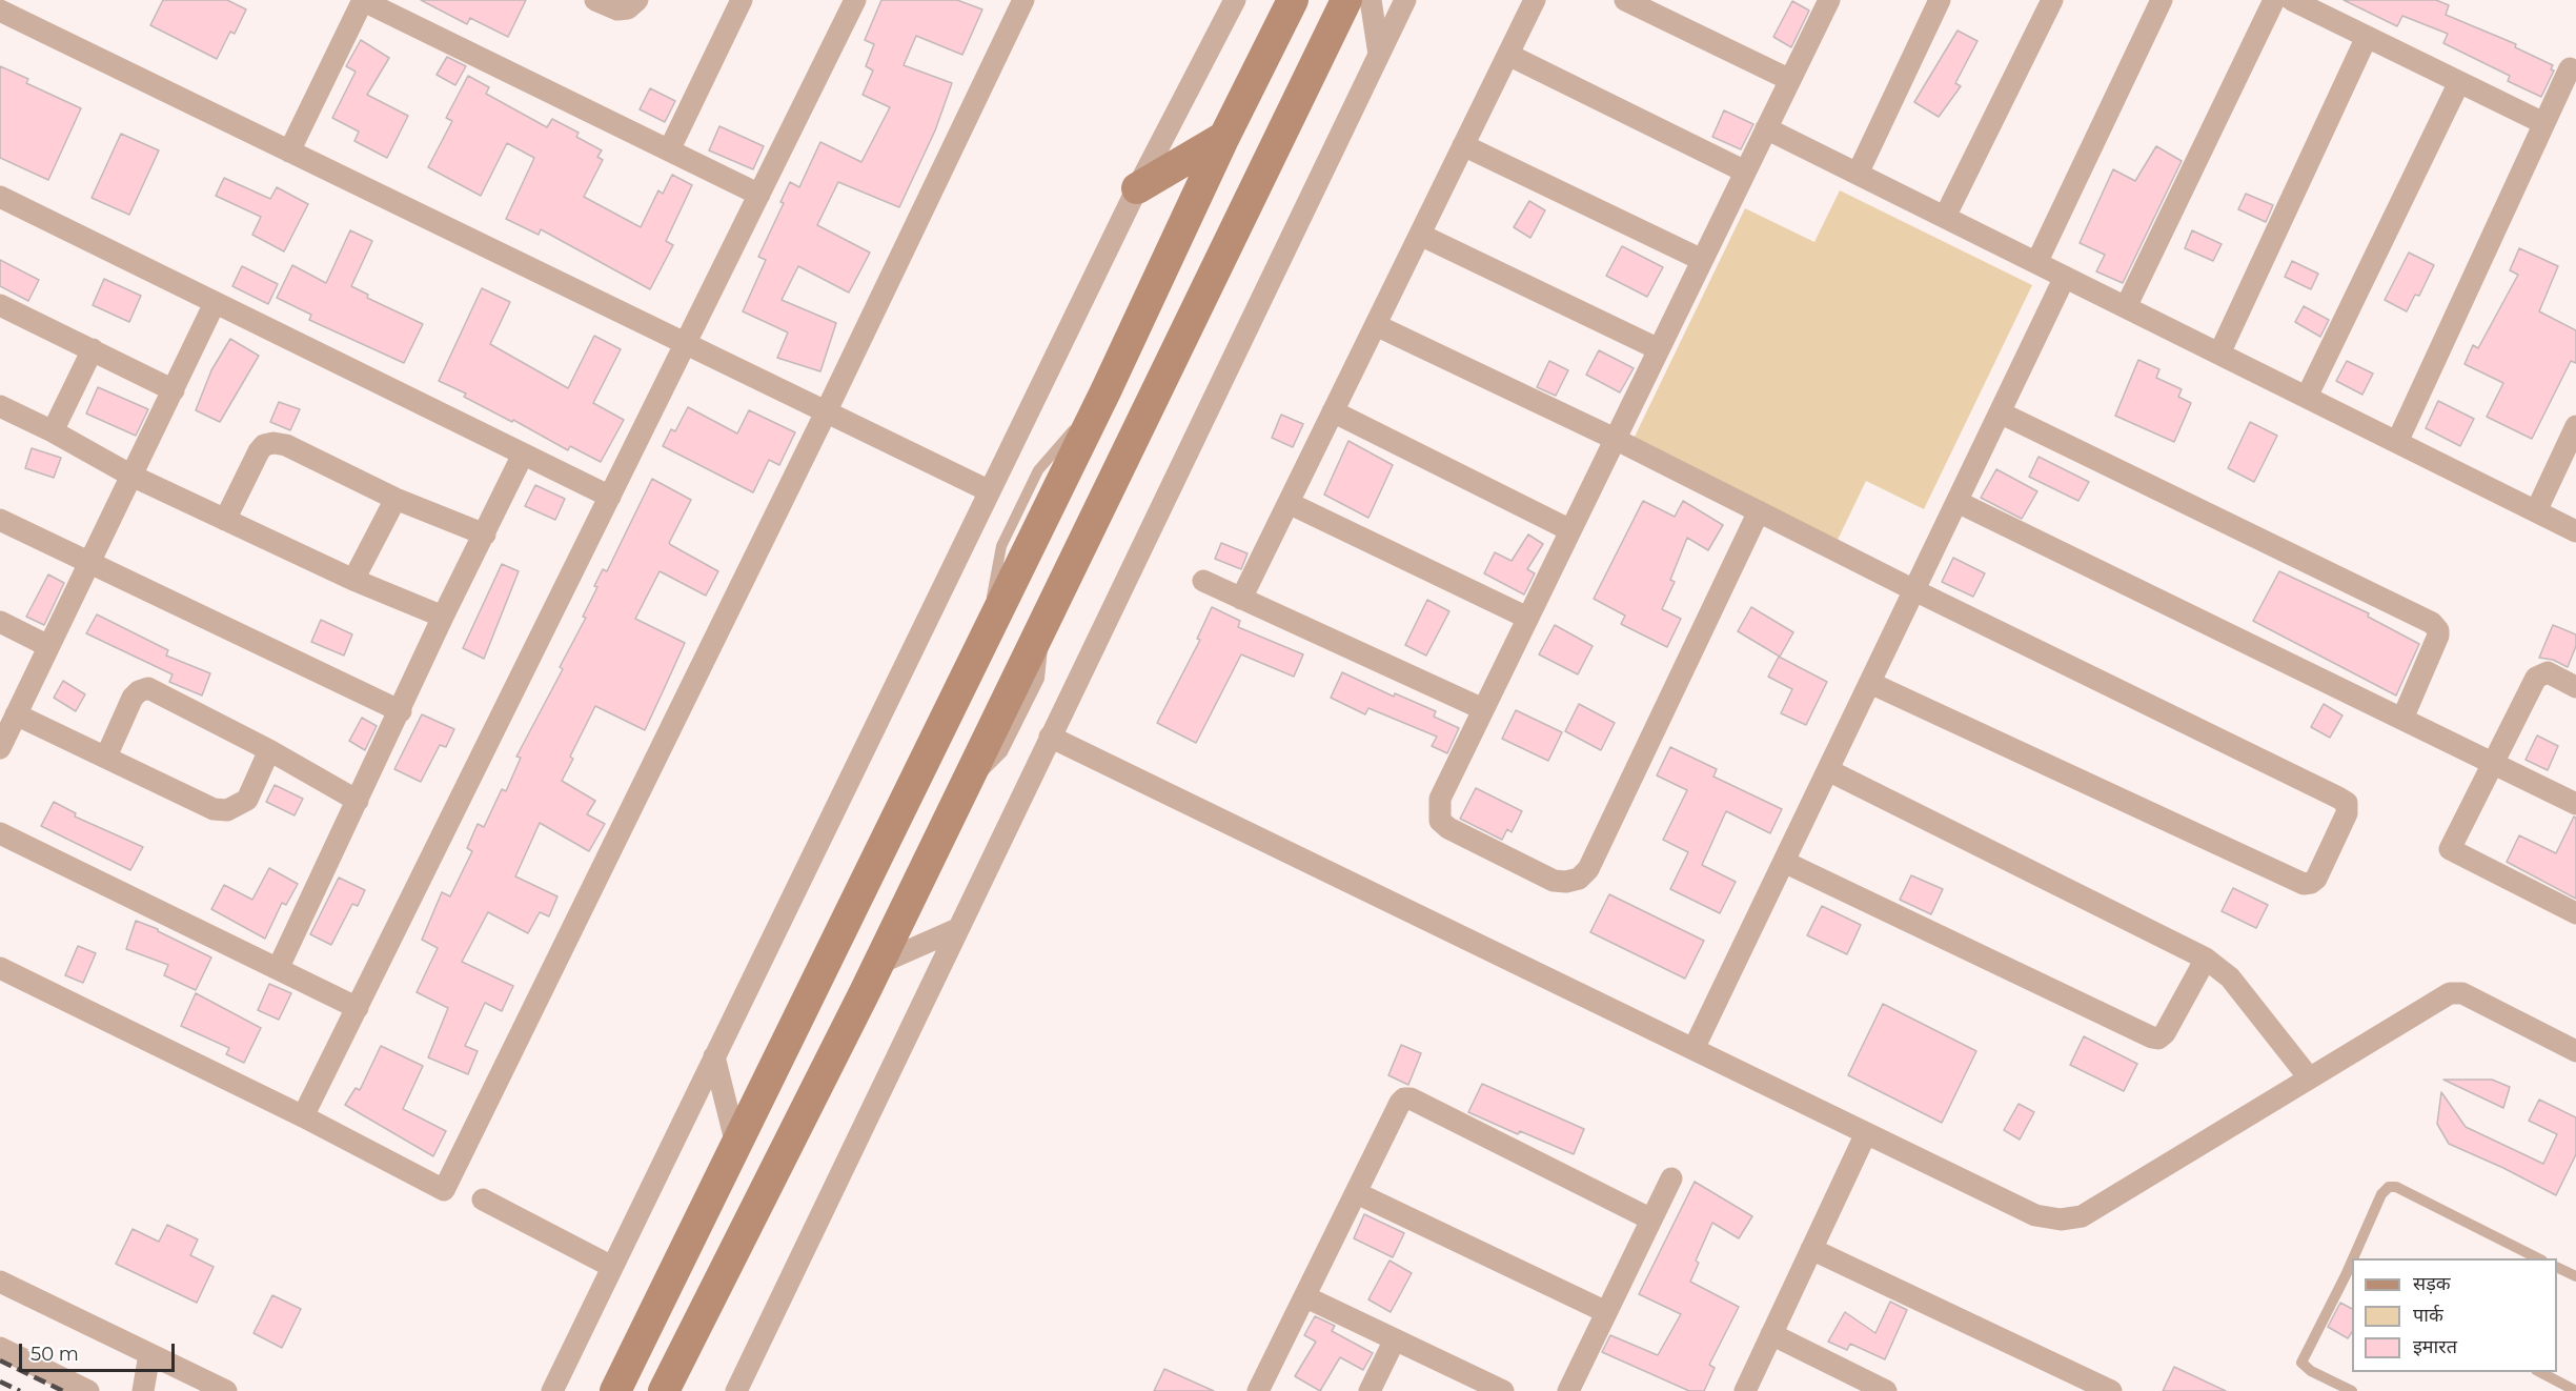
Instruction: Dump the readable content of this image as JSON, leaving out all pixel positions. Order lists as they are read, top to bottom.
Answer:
{
  "legend": ["सड़क", "पार्क", "इमारत"],
  "scale_bar": "50 m"
}
